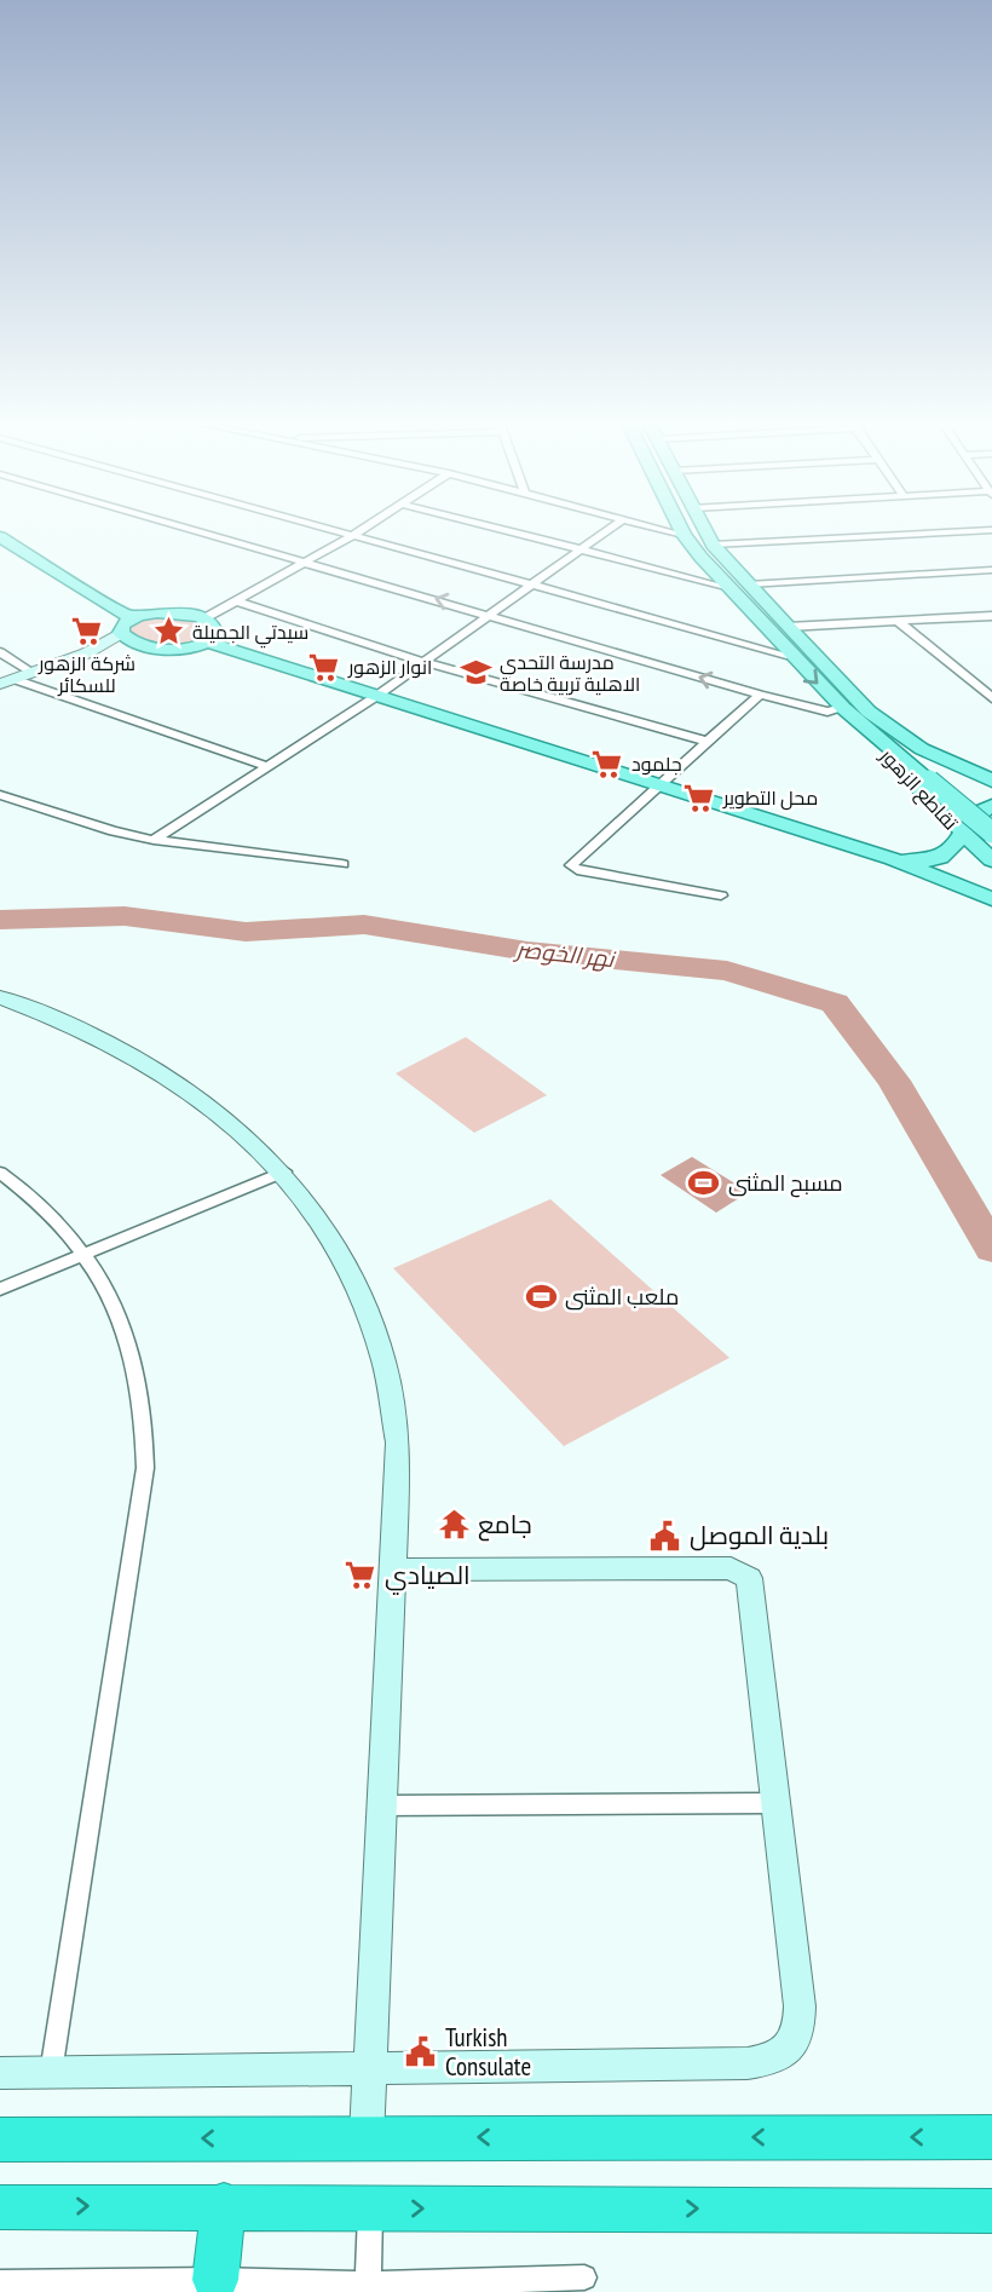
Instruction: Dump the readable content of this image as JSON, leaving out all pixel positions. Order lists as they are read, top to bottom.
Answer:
{
  "streets": {
    "main road": ["تقاطع الزهور"]
  },
  "water": ["نهر الخوصر"],
  "places": {
    "supermarket": [
      "شركة الزهور للسكائر",
      "انوار الزهور",
      "جلمود",
      "محل التطوير",
      "الصيادي"
    ],
    "place": ["سيدتي الجميلة"],
    "school or university": ["مدرسة التحدي الاهلية تربية خاصة"],
    "sports": ["مسبح المثنى", "ملعب المثنى"],
    "temple": ["جامع"],
    "public building": ["بلدية الموصل", "Turkish Consulate"]
  }
}
